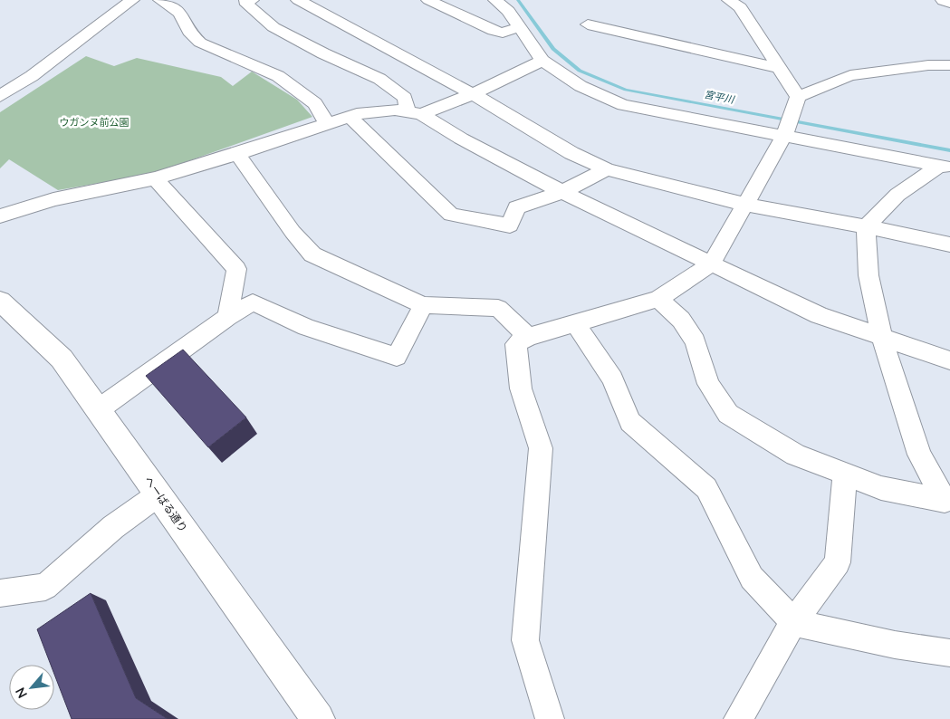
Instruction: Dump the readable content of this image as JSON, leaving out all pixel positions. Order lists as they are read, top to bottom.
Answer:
{
  "streets": {
    "main road": ["へーばる通り"]
  },
  "water": ["宮平川"],
  "parks": ["ウガンヌ前公園"],
  "north": "bottom left"
}
